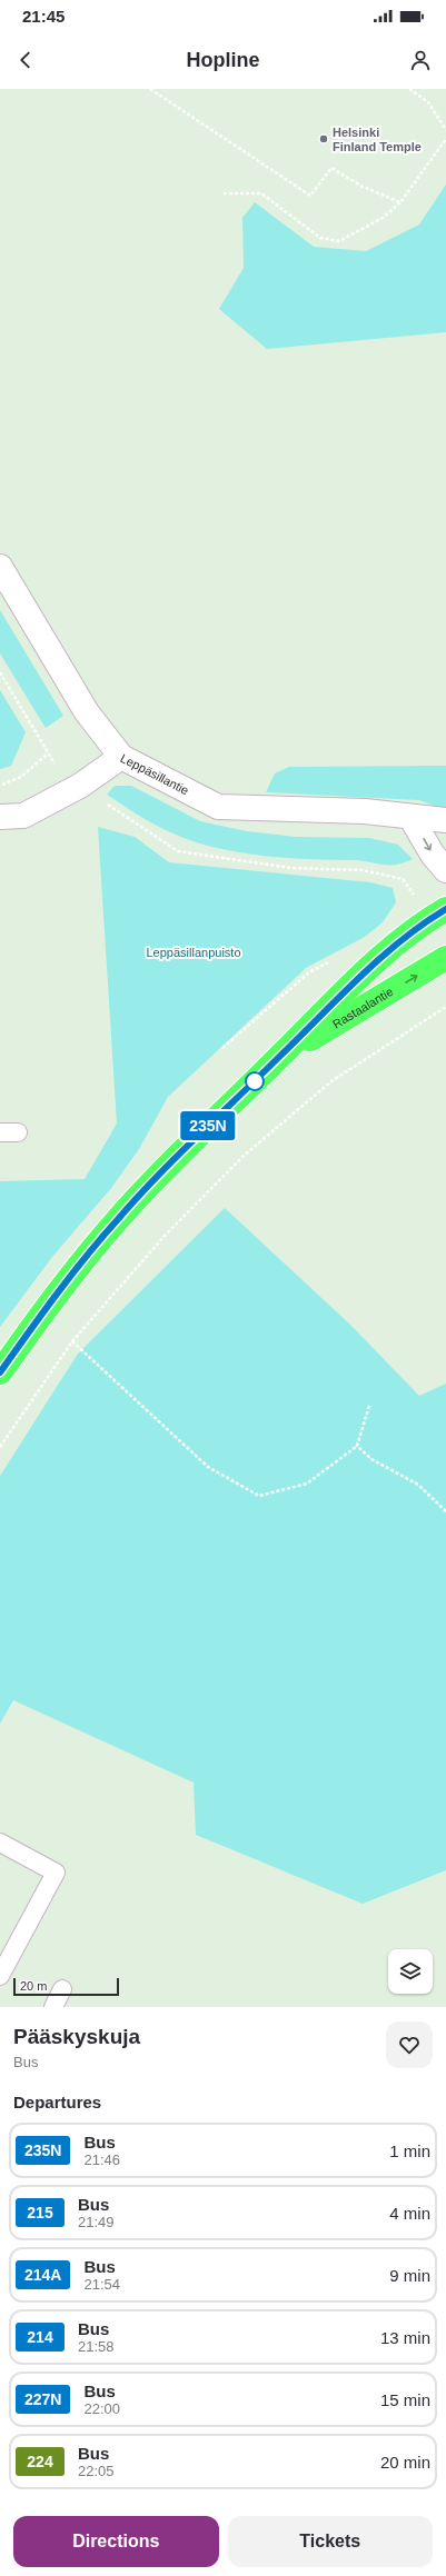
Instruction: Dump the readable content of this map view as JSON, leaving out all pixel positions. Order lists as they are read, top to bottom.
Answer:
{
  "streets": {
    "main road": ["Rastaalantie"],
    "street": ["Leppäsillantie"]
  },
  "parks": ["Leppäsillanpuisto"],
  "places": ["Helsinki Finland Temple"],
  "lines": ["bus line 235N"],
  "scale_bar": "20 m",
  "page": {
    "status": "21:45",
    "header": "Hopline",
    "on_map": "235N",
    "scale": "20 m",
    "heading": [
      ["Pääskyskuja", "Bus"],
      "Departures"
    ],
    "list": [
      {
        "mark": "235N",
        "name": "Bus",
        "note": "21:46",
        "value": "1 min"
      },
      {
        "mark": "215",
        "name": "Bus",
        "note": "21:49",
        "value": "4 min"
      },
      {
        "mark": "214A",
        "name": "Bus",
        "note": "21:54",
        "value": "9 min"
      },
      {
        "mark": "214",
        "name": "Bus",
        "note": "21:58",
        "value": "13 min"
      },
      {
        "mark": "227N",
        "name": "Bus",
        "note": "22:00",
        "value": "15 min"
      },
      {
        "mark": "224",
        "name": "Bus",
        "note": "22:05",
        "value": "20 min"
      }
    ],
    "buttons": ["Directions", "Tickets"]
  }
}
